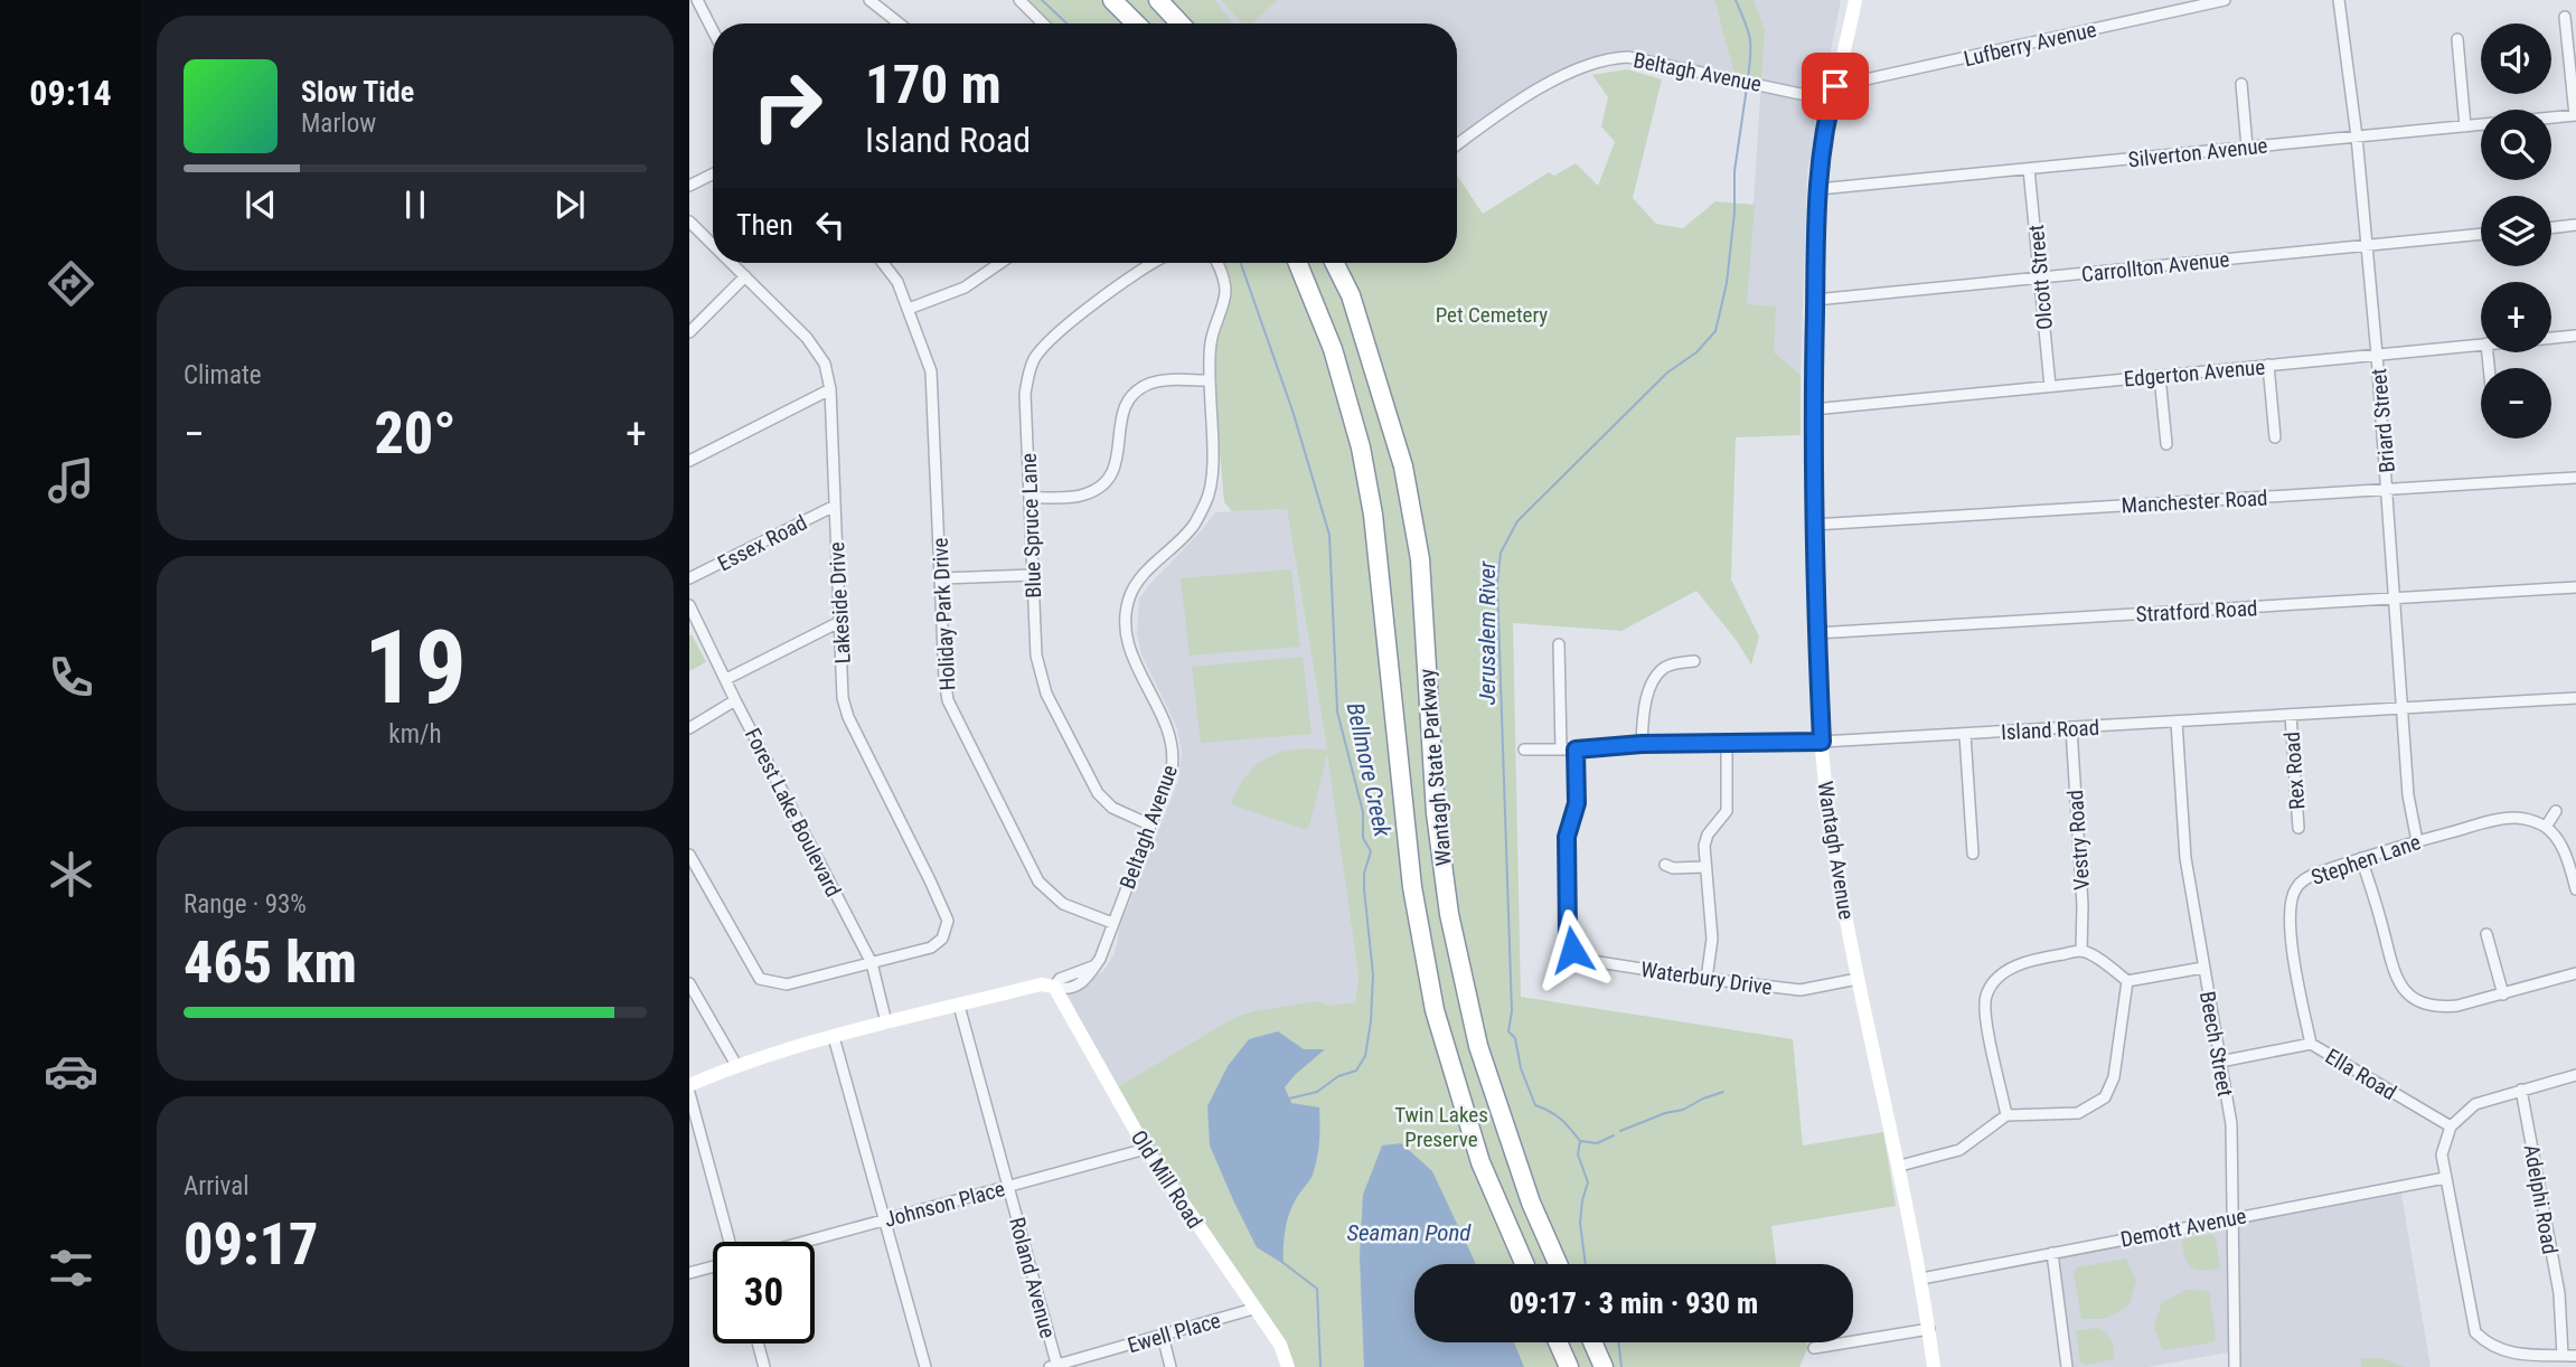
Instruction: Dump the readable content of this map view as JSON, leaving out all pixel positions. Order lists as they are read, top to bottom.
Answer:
{
  "streets": {
    "highway": ["Wantagh State Parkway"],
    "main road": ["Wantagh Avenue", "Old Mill Road"],
    "street": [
      "Lufberry Avenue",
      "Beltagh Avenue",
      "Silverton Avenue",
      "Carrollton Avenue",
      "Olcott Street",
      "Edgerton Avenue",
      "Briard Street",
      "Manchester Road",
      "Blue Spruce Lane",
      "Essex Road",
      "Lakeside Drive",
      "Stratford Road",
      "Holiday Park Drive",
      "Island Road",
      "Rex Road",
      "Forest Lake Boulevard",
      "Vestry Road",
      "Stephen Lane",
      "Waterbury Drive",
      "Beech Street",
      "Ella Road",
      "Adelphi Road",
      "Johnson Place",
      "Demott Avenue",
      "Roland Avenue",
      "Ewell Place"
    ]
  },
  "crossings": [
    ["Lufberry Avenue", "Beltagh Avenue"],
    ["Lufberry Avenue", "Wantagh Avenue"],
    ["Beltagh Avenue", "Blue Spruce Lane"],
    ["Beltagh Avenue", "Holiday Park Drive"],
    ["Beltagh Avenue", "Wantagh Avenue"],
    ["Beltagh Avenue", "Old Mill Road"],
    ["Silverton Avenue", "Olcott Street"],
    ["Silverton Avenue", "Briard Street"],
    ["Silverton Avenue", "Wantagh Avenue"],
    ["Carrollton Avenue", "Olcott Street"],
    ["Carrollton Avenue", "Briard Street"],
    ["Carrollton Avenue", "Wantagh Avenue"],
    ["Olcott Street", "Edgerton Avenue"],
    ["Edgerton Avenue", "Briard Street"],
    ["Edgerton Avenue", "Wantagh Avenue"],
    ["Briard Street", "Manchester Road"],
    ["Briard Street", "Stratford Road"],
    ["Briard Street", "Island Road"],
    ["Briard Street", "Stephen Lane"],
    ["Manchester Road", "Wantagh Avenue"],
    ["Essex Road", "Lakeside Drive"],
    ["Lakeside Drive", "Forest Lake Boulevard"],
    ["Stratford Road", "Wantagh Avenue"],
    ["Island Road", "Rex Road"],
    ["Island Road", "Vestry Road"],
    ["Island Road", "Wantagh Avenue"],
    ["Island Road", "Waterbury Drive"],
    ["Island Road", "Beech Street"],
    ["Wantagh Avenue", "Waterbury Drive"],
    ["Wantagh Avenue", "Demott Avenue"],
    ["Stephen Lane", "Ella Road"],
    ["Beech Street", "Ella Road"],
    ["Beech Street", "Demott Avenue"],
    ["Old Mill Road", "Johnson Place"],
    ["Old Mill Road", "Ewell Place"],
    ["Johnson Place", "Roland Avenue"],
    ["Roland Avenue", "Ewell Place"]
  ],
  "water": ["Jerusalem River", "Bellmore Creek", "Seaman Pond"],
  "parks": ["Pet Cemetery", "Twin Lakes Preserve"],
  "page": {
    "tabs": "09:14",
    "map_buttons": ["+", "−"],
    "turn": ["170 m", "Island Road"],
    "song": ["Slow Tide", "Marlow"],
    "then": "Then",
    "tile": [
      "Climate",
      ["19", "km/h"],
      ["Range · 93%", "465 km"],
      ["Arrival", "09:17"]
    ],
    "heat": ["−", "20°", "+"],
    "limit": "30",
    "trip": "09:17 · 3 min · 930 m"
  }
}
